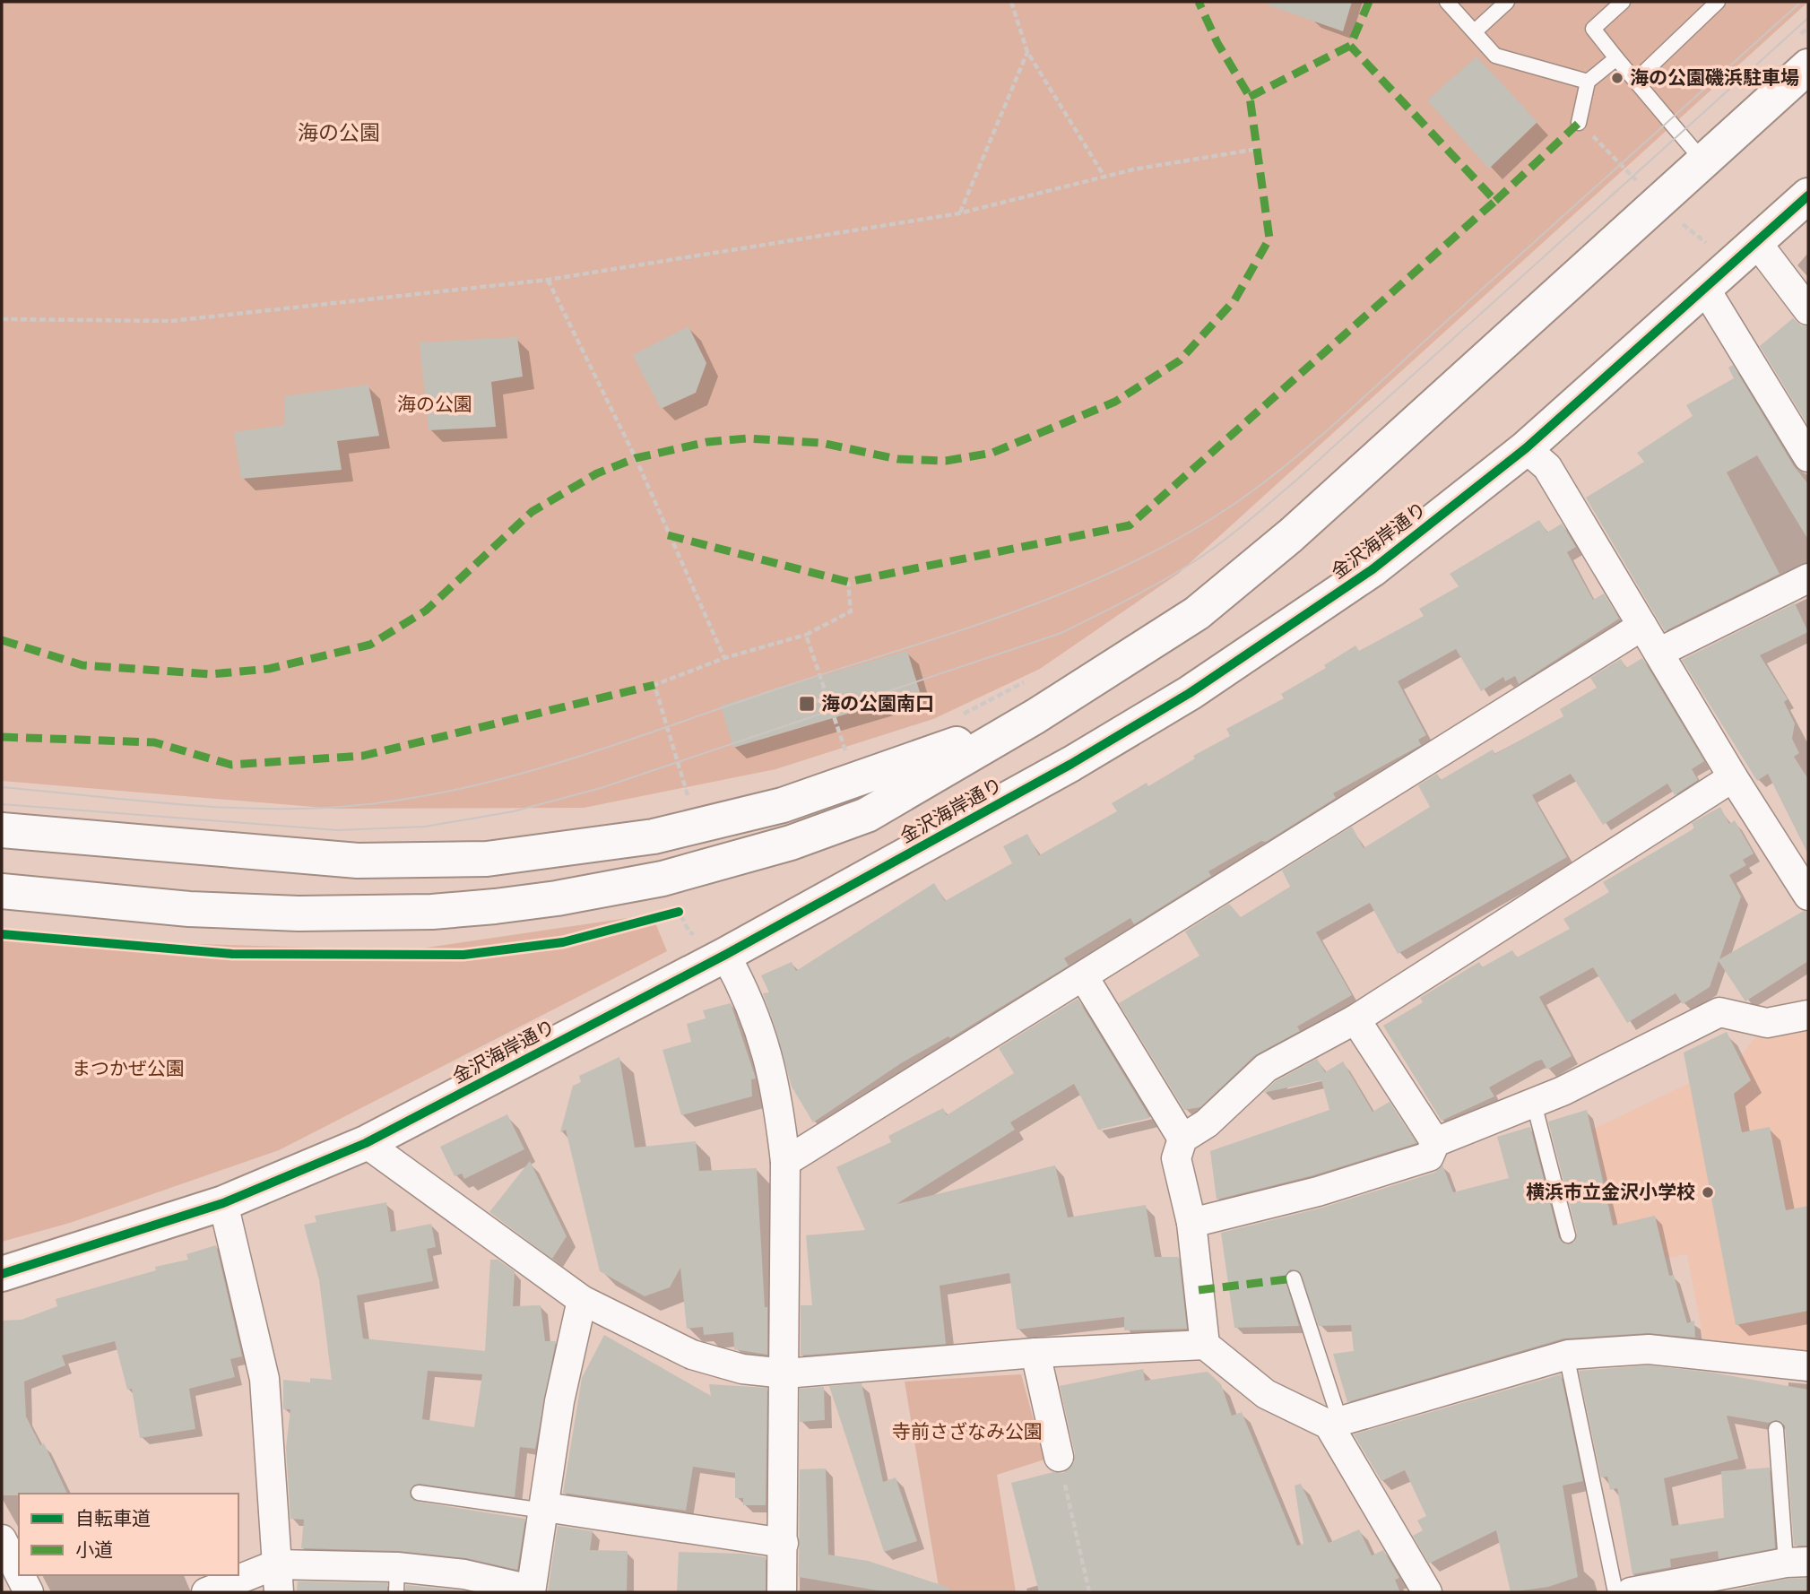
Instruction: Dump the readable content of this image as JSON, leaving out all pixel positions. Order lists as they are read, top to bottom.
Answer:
{
  "streets": {
    "street": ["金沢海岸通り"]
  },
  "districts": ["海の公園"],
  "parks": ["海の公園", "まつかぜ公園", "寺前さざなみ公園"],
  "places": {
    "other": ["海の公園磯浜駐車場", "横浜市立金沢小学校"],
    "transit": ["海の公園南口"]
  },
  "legend": ["自転車道", "小道"]
}
